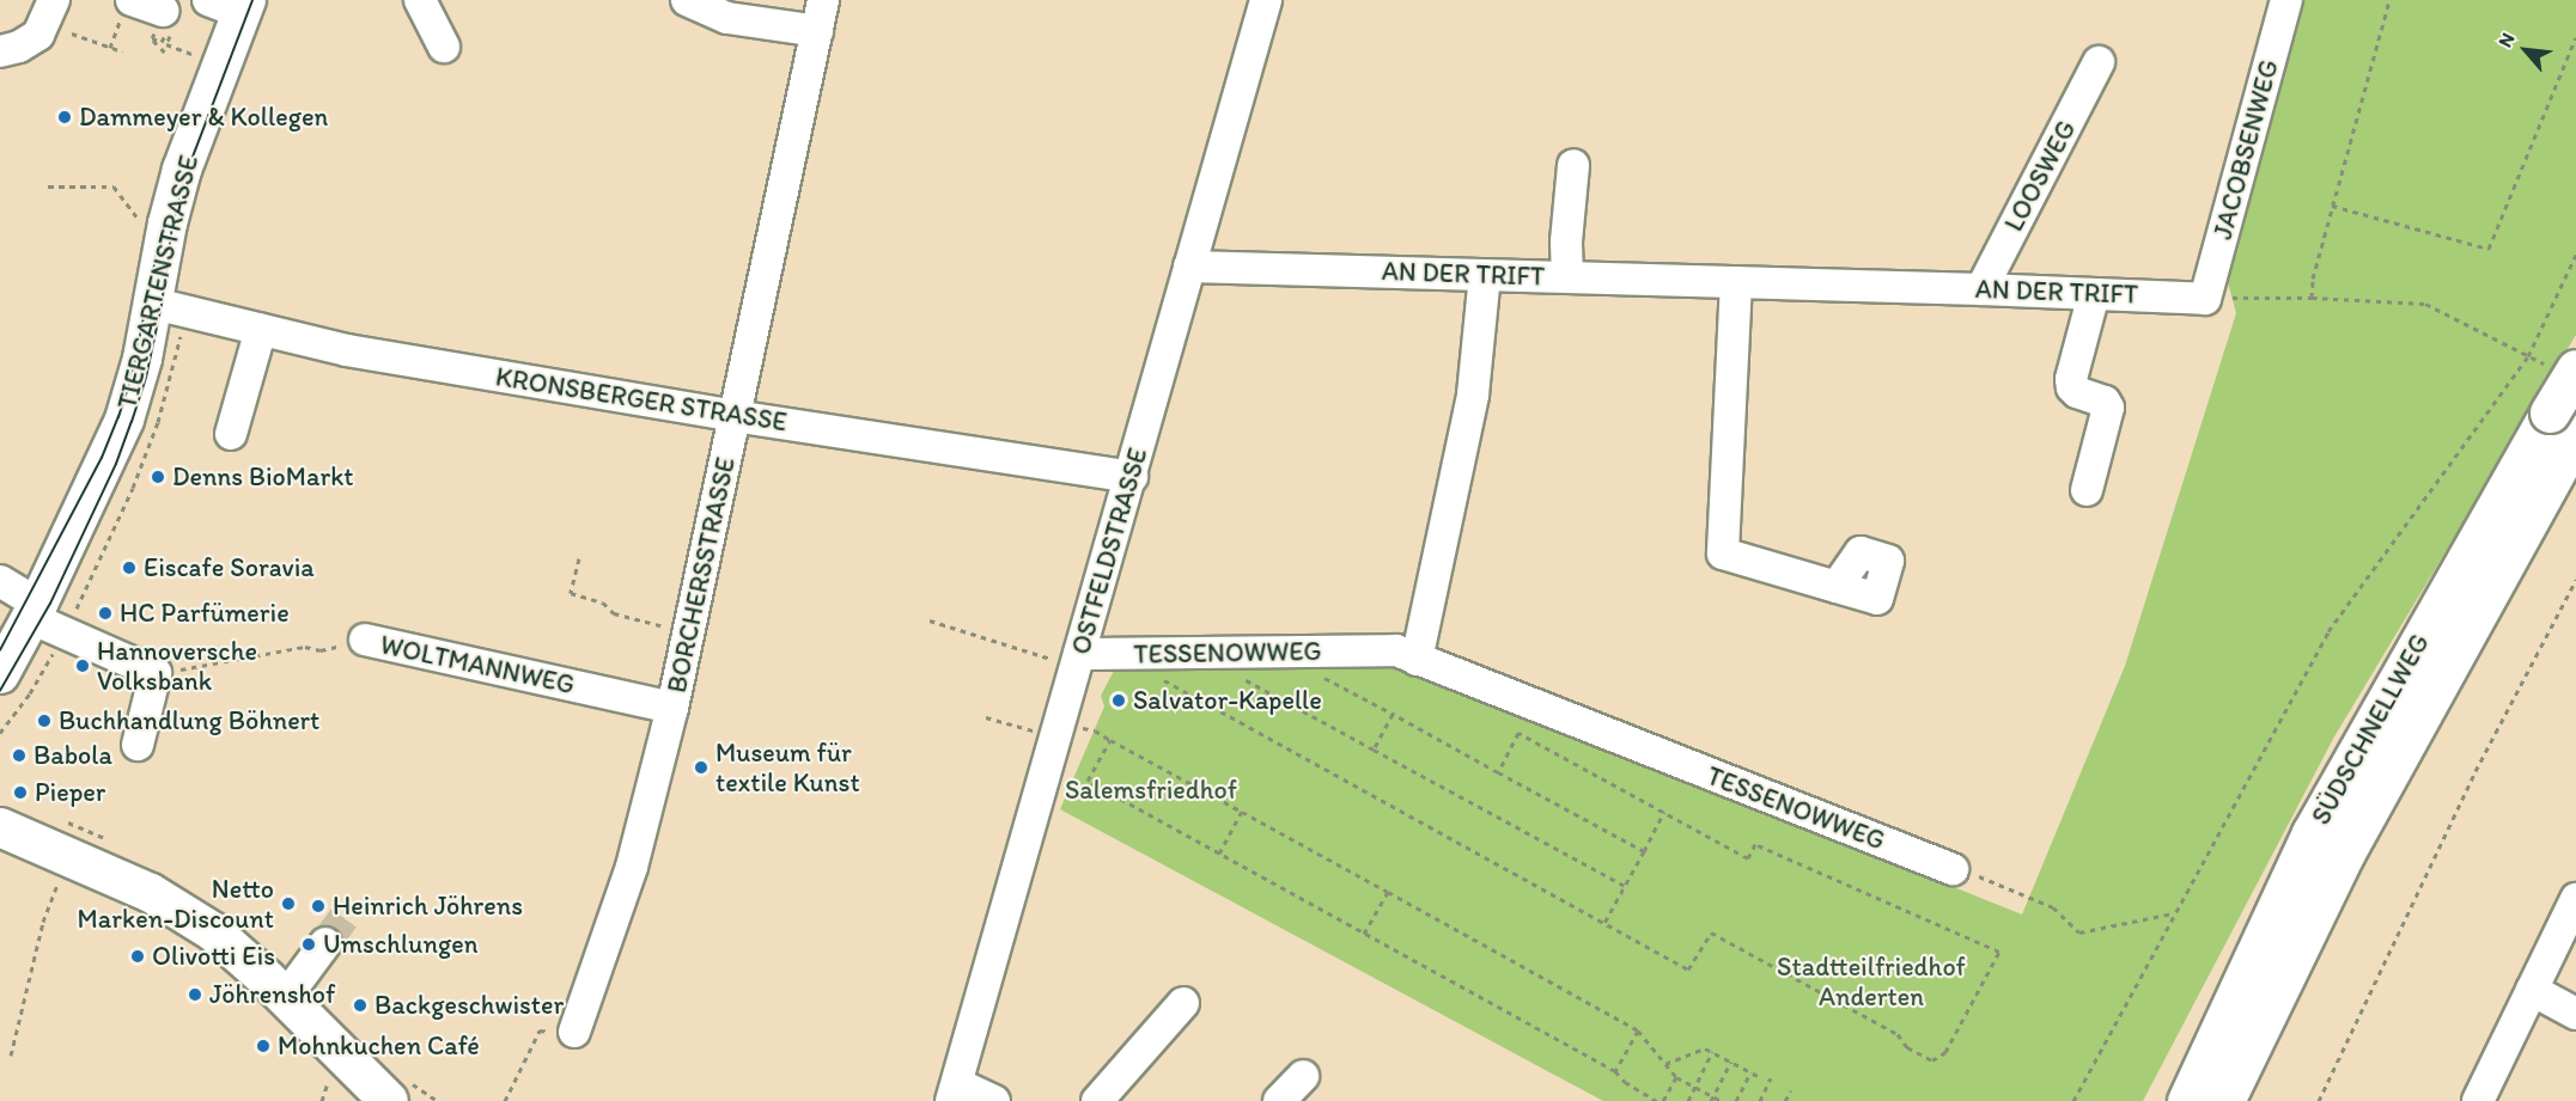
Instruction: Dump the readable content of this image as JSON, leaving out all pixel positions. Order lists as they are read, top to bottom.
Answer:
{
  "streets": {
    "highway": ["SÜDSCHNELLWEG"],
    "main road": ["TIERGARTENSTRASSE"],
    "street": [
      "JACOBSENWEG",
      "LOOSWEG",
      "AN DER TRIFT",
      "KRONSBERGER STRASSE",
      "OSTFELDSTRASSE",
      "BORCHERSSTRASSE",
      "TESSENOWWEG",
      "WOLTMANNWEG"
    ]
  },
  "crossings": [
    ["JACOBSENWEG", "AN DER TRIFT"],
    ["LOOSWEG", "AN DER TRIFT"],
    ["AN DER TRIFT", "OSTFELDSTRASSE"],
    ["TIERGARTENSTRASSE", "KRONSBERGER STRASSE"],
    ["KRONSBERGER STRASSE", "OSTFELDSTRASSE"],
    ["KRONSBERGER STRASSE", "BORCHERSSTRASSE"],
    ["OSTFELDSTRASSE", "TESSENOWWEG"],
    ["BORCHERSSTRASSE", "WOLTMANNWEG"]
  ],
  "parks": ["Salemsfriedhof", "Stadtteilfriedhof Anderten"],
  "places": [
    "Dammeyer & Kollegen",
    "Denns BioMarkt",
    "Eiscafe Soravia",
    "HC Parfümerie",
    "Hannoversche Volksbank",
    "Salvator-Kapelle",
    "Buchhandlung Böhnert",
    "Babola",
    "Museum für textile Kunst",
    "Pieper",
    "Netto Marken-Discount",
    "Heinrich Jöhrens",
    "Umschlungen",
    "Olivotti Eis",
    "Jöhrenshof",
    "Backgeschwister",
    "Mohnkuchen Café"
  ],
  "north": "top left"
}
